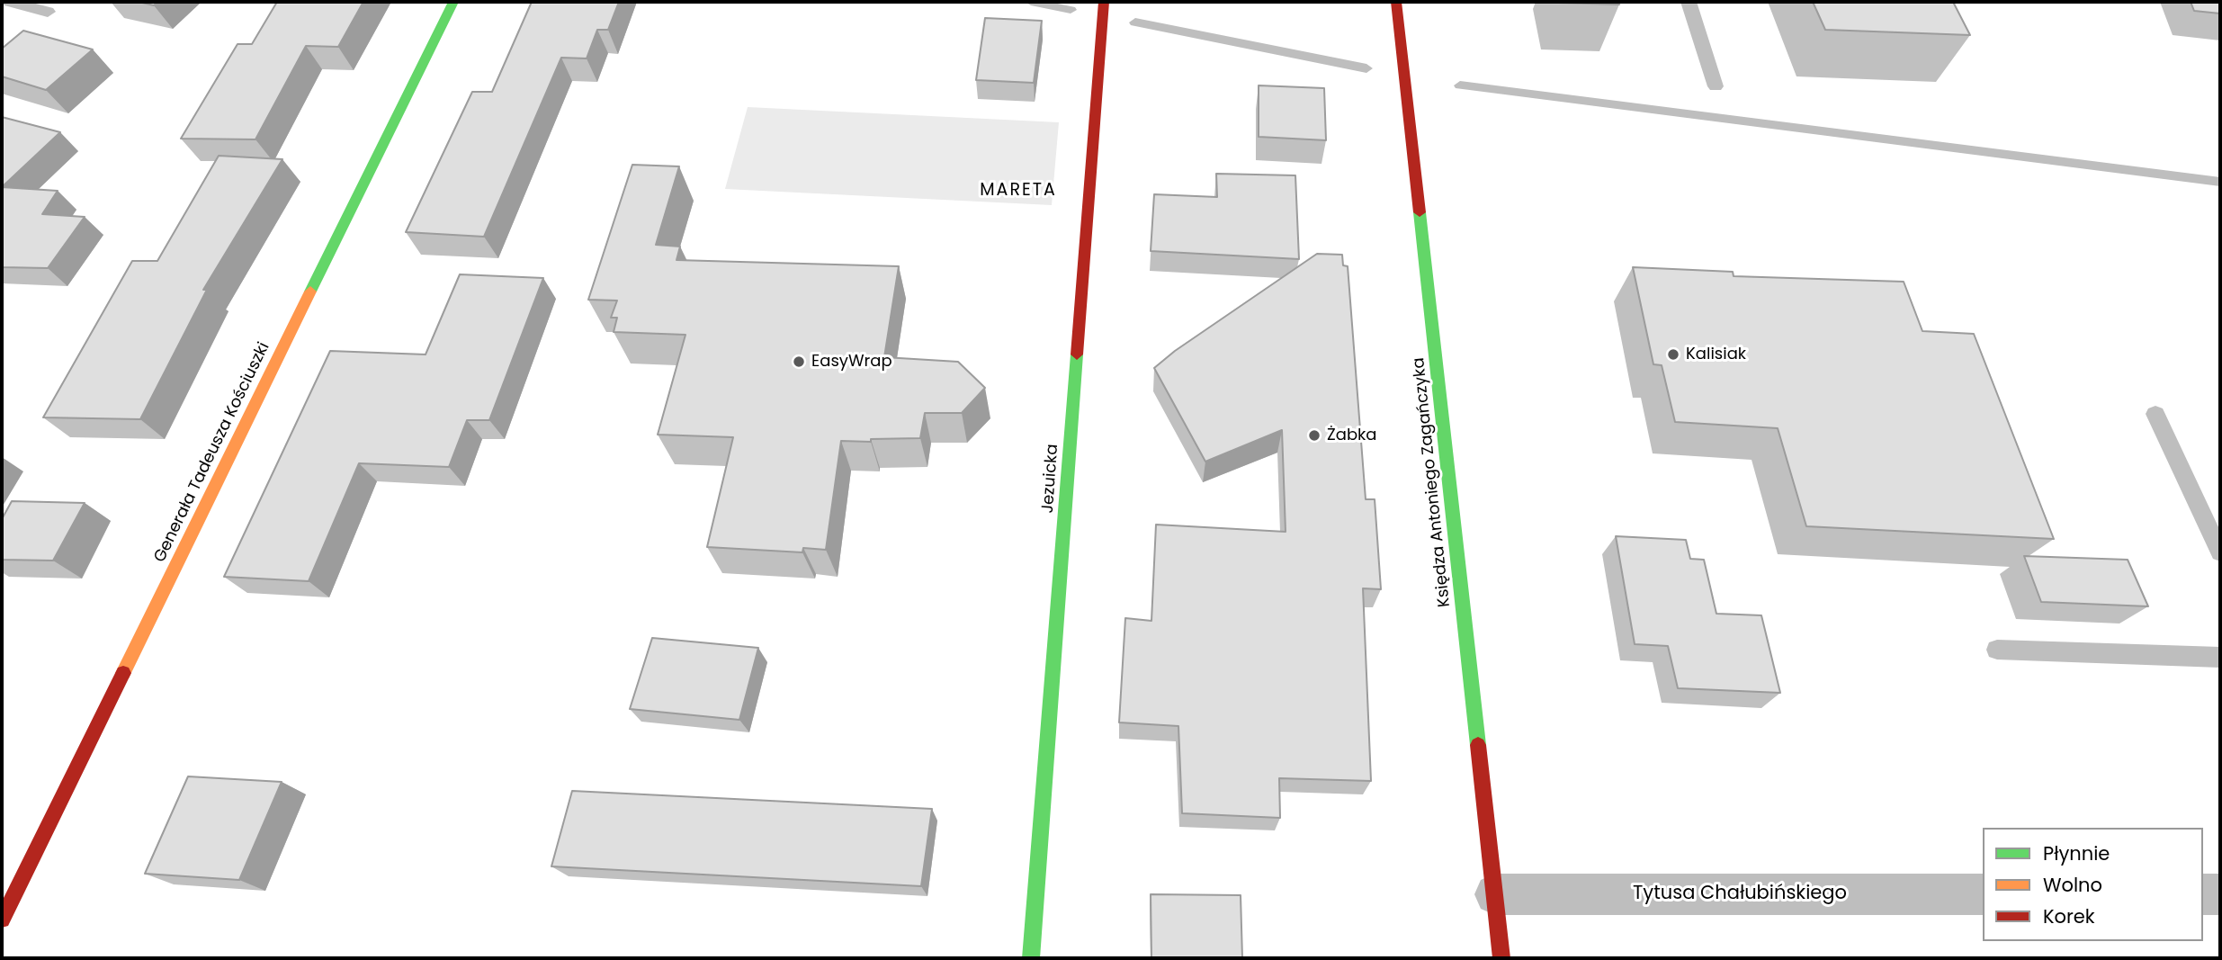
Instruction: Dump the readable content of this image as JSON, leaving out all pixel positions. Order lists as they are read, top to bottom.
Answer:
{
  "streets": {
    "street": [
      "Generała Tadeusza Kościuszki",
      "Jezuicka",
      "Księdza Antoniego Zagańczyka",
      "Tytusa Chałubińskiego"
    ]
  },
  "crossings": [
    ["Księdza Antoniego Zagańczyka", "Tytusa Chałubińskiego"]
  ],
  "districts": ["MARETA"],
  "places": ["Kalisiak", "EasyWrap", "Żabka"],
  "legend": ["Płynnie", "Wolno", "Korek"]
}
